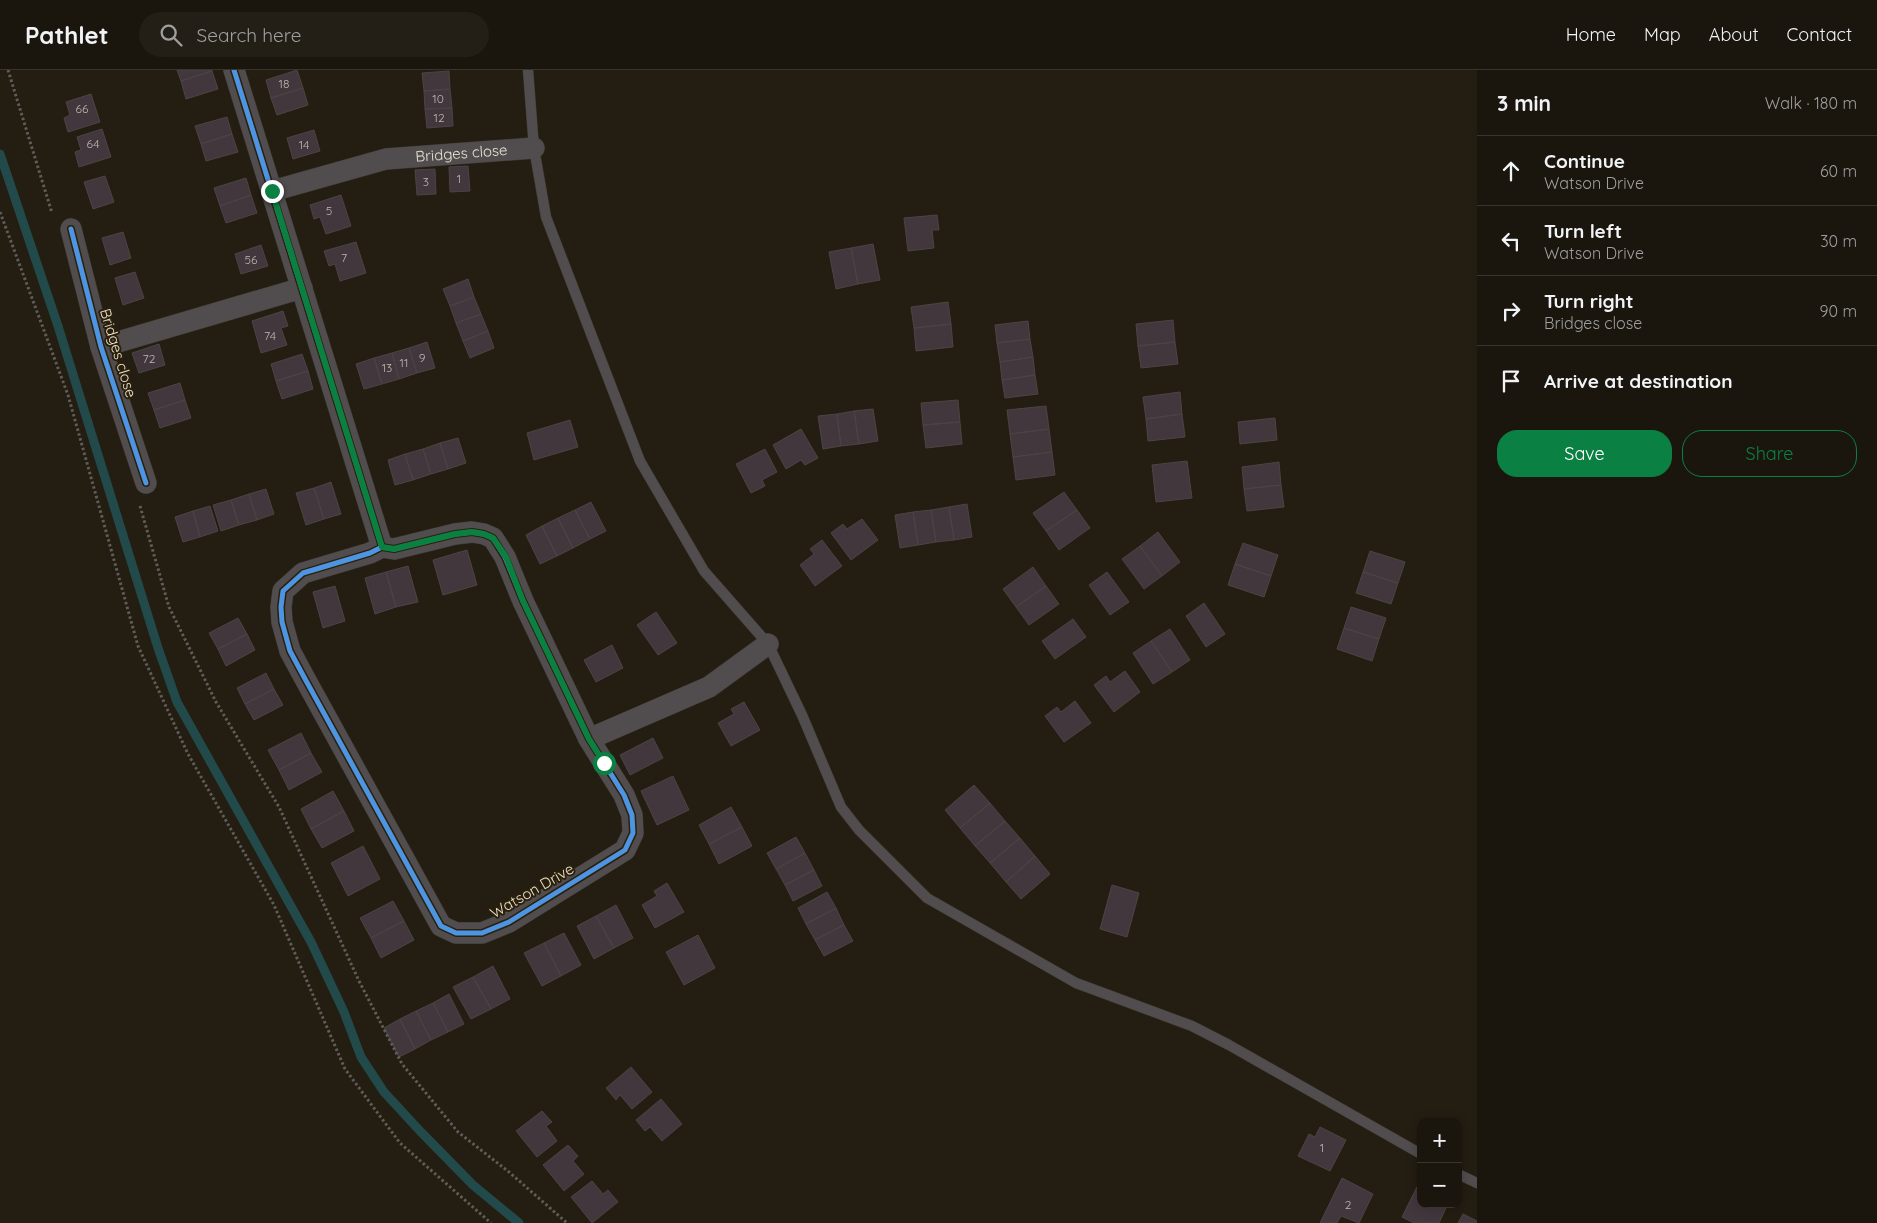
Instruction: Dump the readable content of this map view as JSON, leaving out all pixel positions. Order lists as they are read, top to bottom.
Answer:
{
  "streets": {
    "street": ["Bridges close", "Watson Drive"]
  },
  "house_numbers": [
    "18",
    "10",
    "66",
    "12",
    "64",
    "14",
    "1",
    "3",
    "5",
    "7",
    "56",
    "74",
    "9",
    "72",
    "11",
    "13",
    "1",
    "2"
  ],
  "page": {
    "header": "Pathlet",
    "search": "Search here",
    "nav": [
      "Home",
      "Map",
      "About",
      "Contact"
    ],
    "heading": ["3 min", "Walk · 180 m"],
    "list": [
      ["Continue", "Watson Drive", "60 m"],
      ["Turn left", "Watson Drive", "30 m"],
      ["Turn right", "Bridges close", "90 m"],
      "Arrive at destination"
    ],
    "buttons": ["Save", "Share"],
    "map_buttons": ["+", "−"]
  }
}
